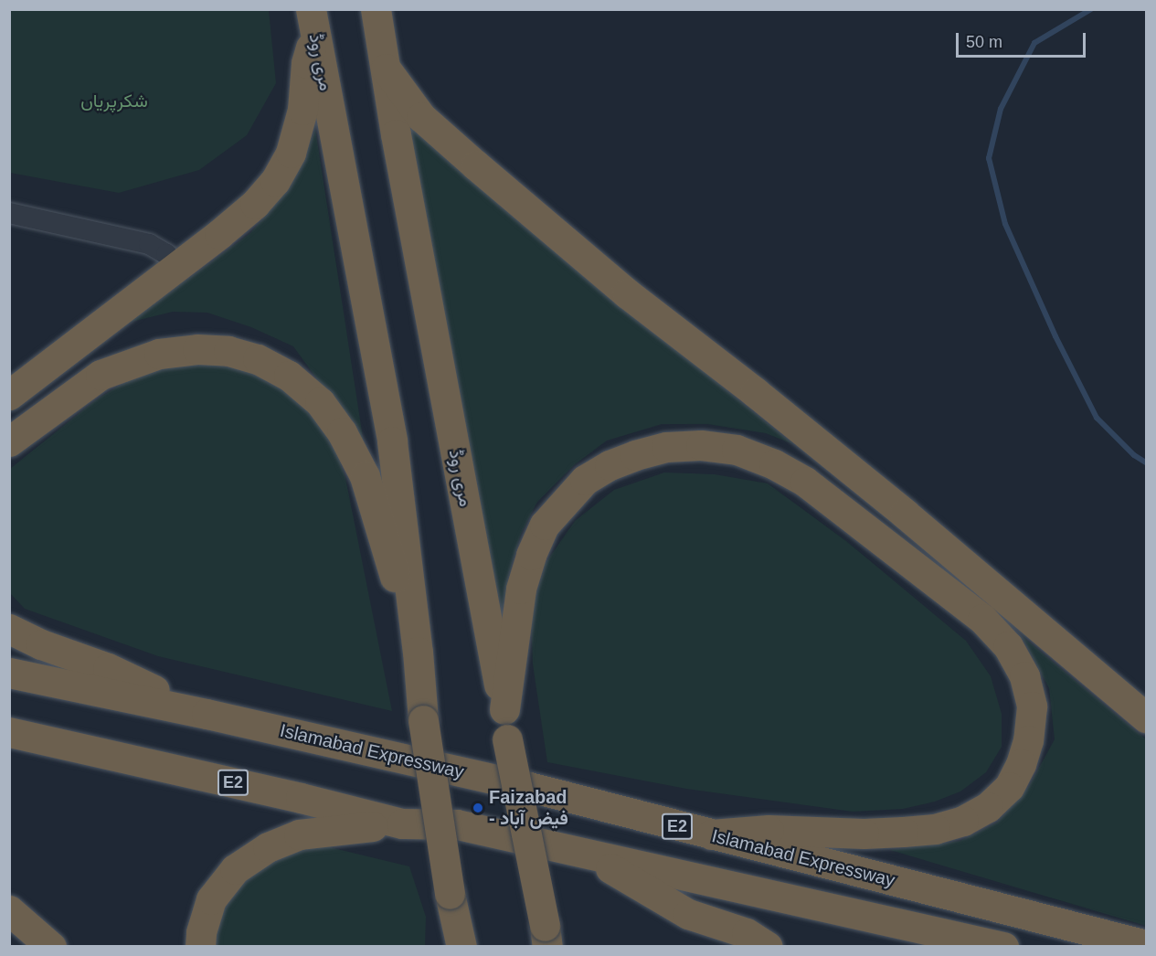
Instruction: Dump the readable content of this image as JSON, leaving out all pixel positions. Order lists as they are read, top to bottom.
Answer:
{
  "streets": {
    "highway": ["مری روڈ", "Islamabad Expressway", "E2"]
  },
  "parks": ["شکرپریاں"],
  "places": ["Faizabad - فیض آباد"],
  "scale_bar": "50 m"
}
